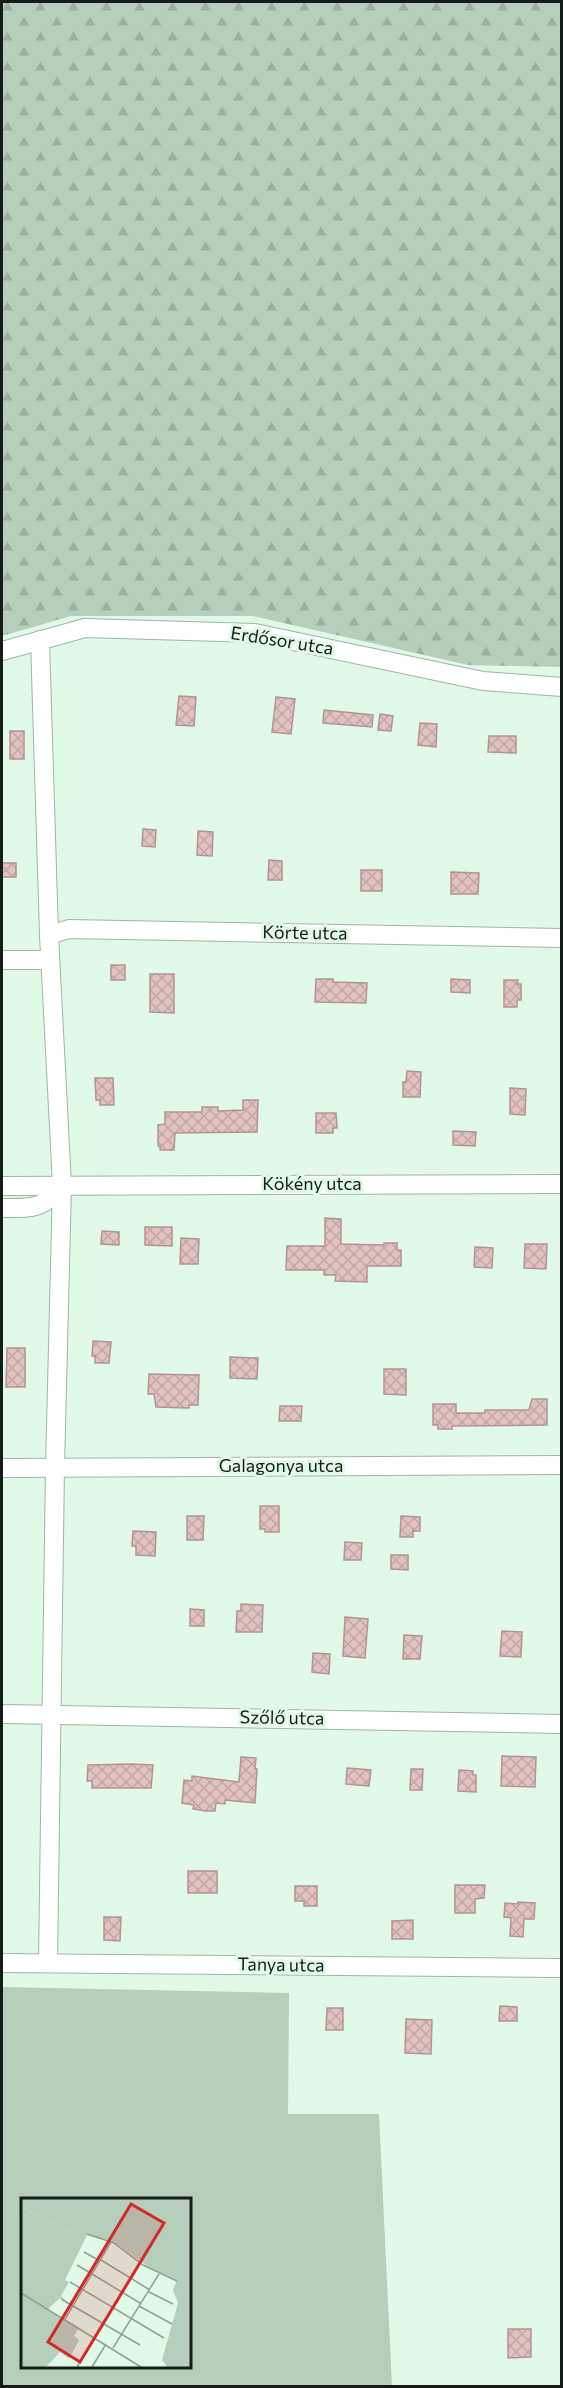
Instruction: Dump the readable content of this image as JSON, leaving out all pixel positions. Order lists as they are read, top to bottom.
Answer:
{
  "streets": {
    "street": [
      "Erdősor utca",
      "Körte utca",
      "Kökény utca",
      "Galagonya utca",
      "Szőlő utca",
      "Tanya utca"
    ]
  }
}
